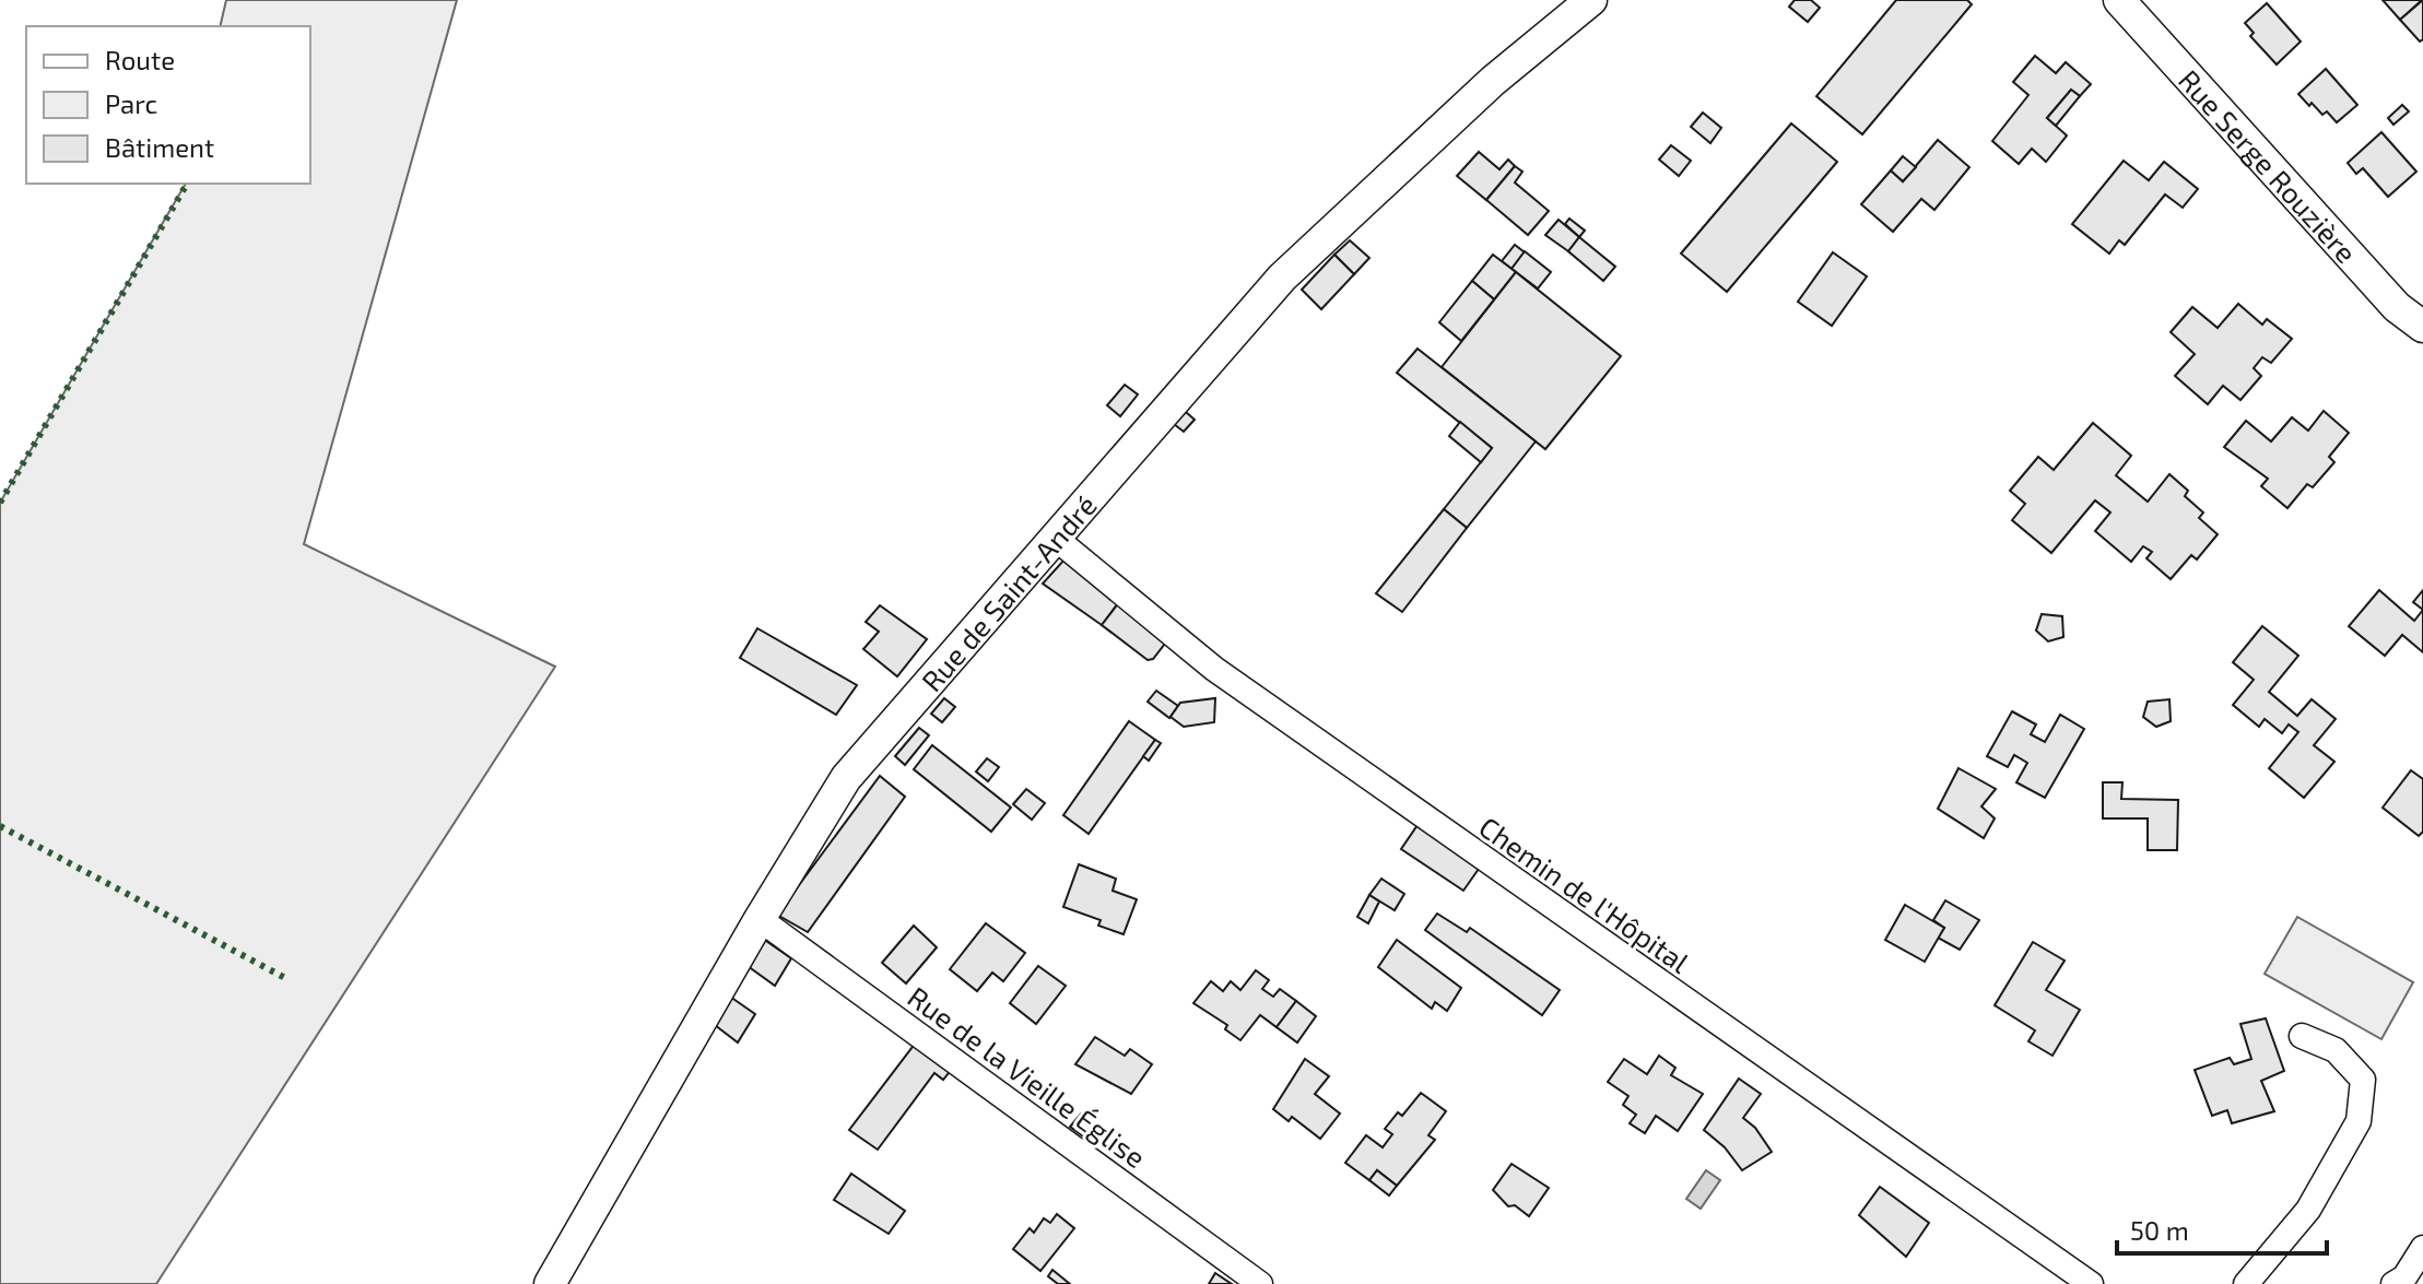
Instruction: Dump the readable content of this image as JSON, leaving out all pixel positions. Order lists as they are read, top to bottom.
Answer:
{
  "streets": {
    "street": [
      "Rue Serge Rouzière",
      "Rue de Saint-André",
      "Chemin de l'Hôpital",
      "Rue de la Vieille Église"
    ]
  },
  "crossings": [
    ["Rue de Saint-André", "Chemin de l'Hôpital"],
    ["Rue de Saint-André", "Rue de la Vieille Église"]
  ],
  "legend": ["Route", "Parc", "Bâtiment"],
  "scale_bar": "50 m"
}
